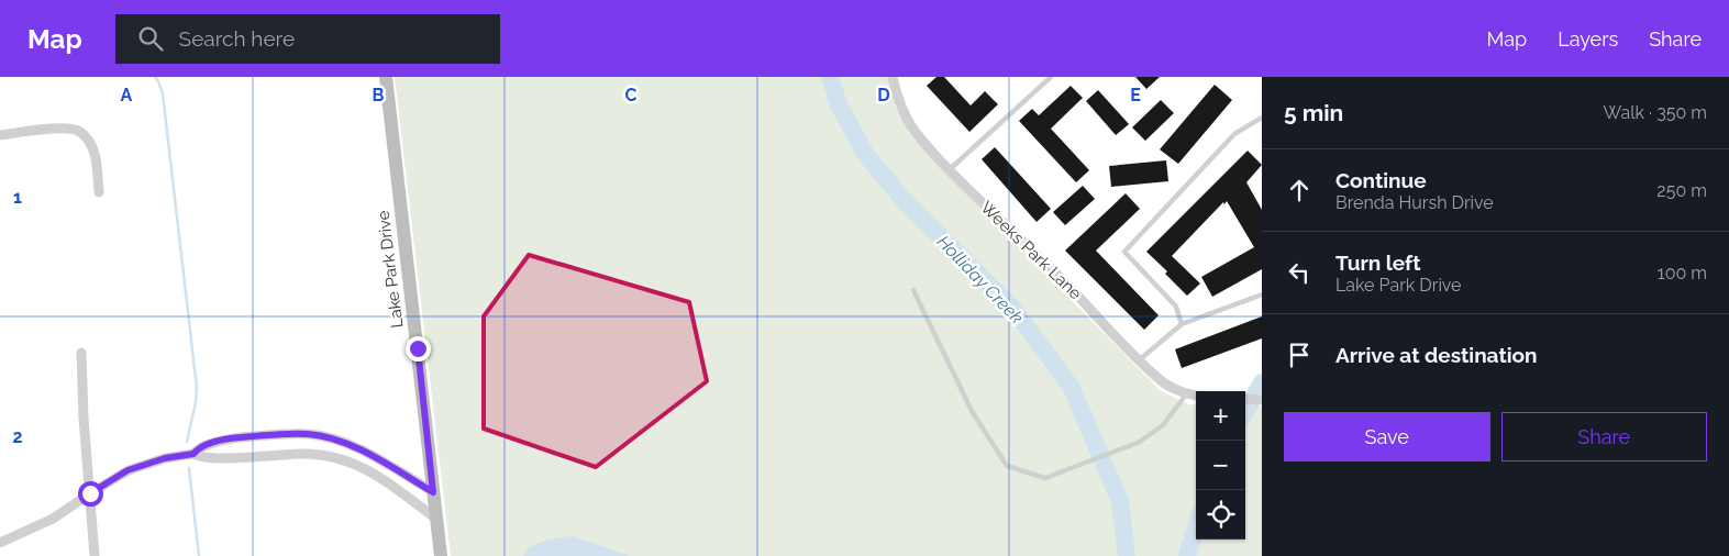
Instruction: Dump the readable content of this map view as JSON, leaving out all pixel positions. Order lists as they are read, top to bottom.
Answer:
{
  "streets": {
    "street": ["Weeks Park Lane", "Lake Park Drive"]
  },
  "water": ["Holliday Creek"],
  "page": {
    "header": "Map",
    "search": "Search here",
    "nav": ["Map", "Layers", "Share"],
    "heading": ["5 min", "Walk · 350 m"],
    "list": [
      ["Continue", "Brenda Hursh Drive", "250 m"],
      ["Turn left", "Lake Park Drive", "100 m"],
      "Arrive at destination"
    ],
    "map_buttons": ["+", "−"],
    "buttons": ["Save", "Share"]
  },
  "grid": {
    "columns": [
      "A",
      "B",
      "C",
      "D",
      "E"
    ],
    "rows": ["1", "2"]
  }
}
